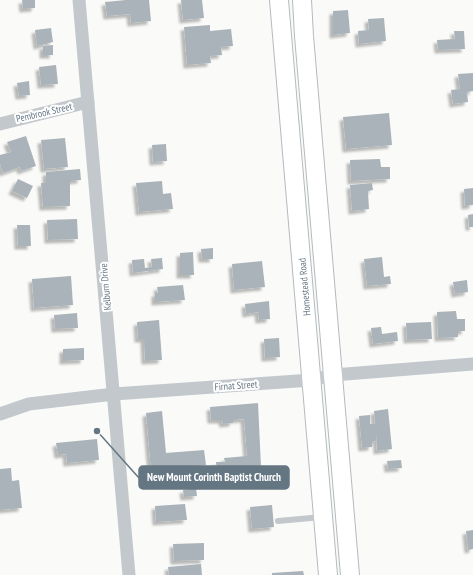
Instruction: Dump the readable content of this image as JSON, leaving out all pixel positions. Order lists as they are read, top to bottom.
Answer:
{
  "streets": {
    "main road": ["Homestead Road"],
    "street": ["Pembrook Street", "Kelburn Drive", "Firnat Street"]
  },
  "crossings": [
    ["Pembrook Street", "Kelburn Drive"],
    ["Kelburn Drive", "Firnat Street"],
    ["Homestead Road", "Firnat Street"]
  ],
  "places": ["New Mount Corinth Baptist Church"]
}
